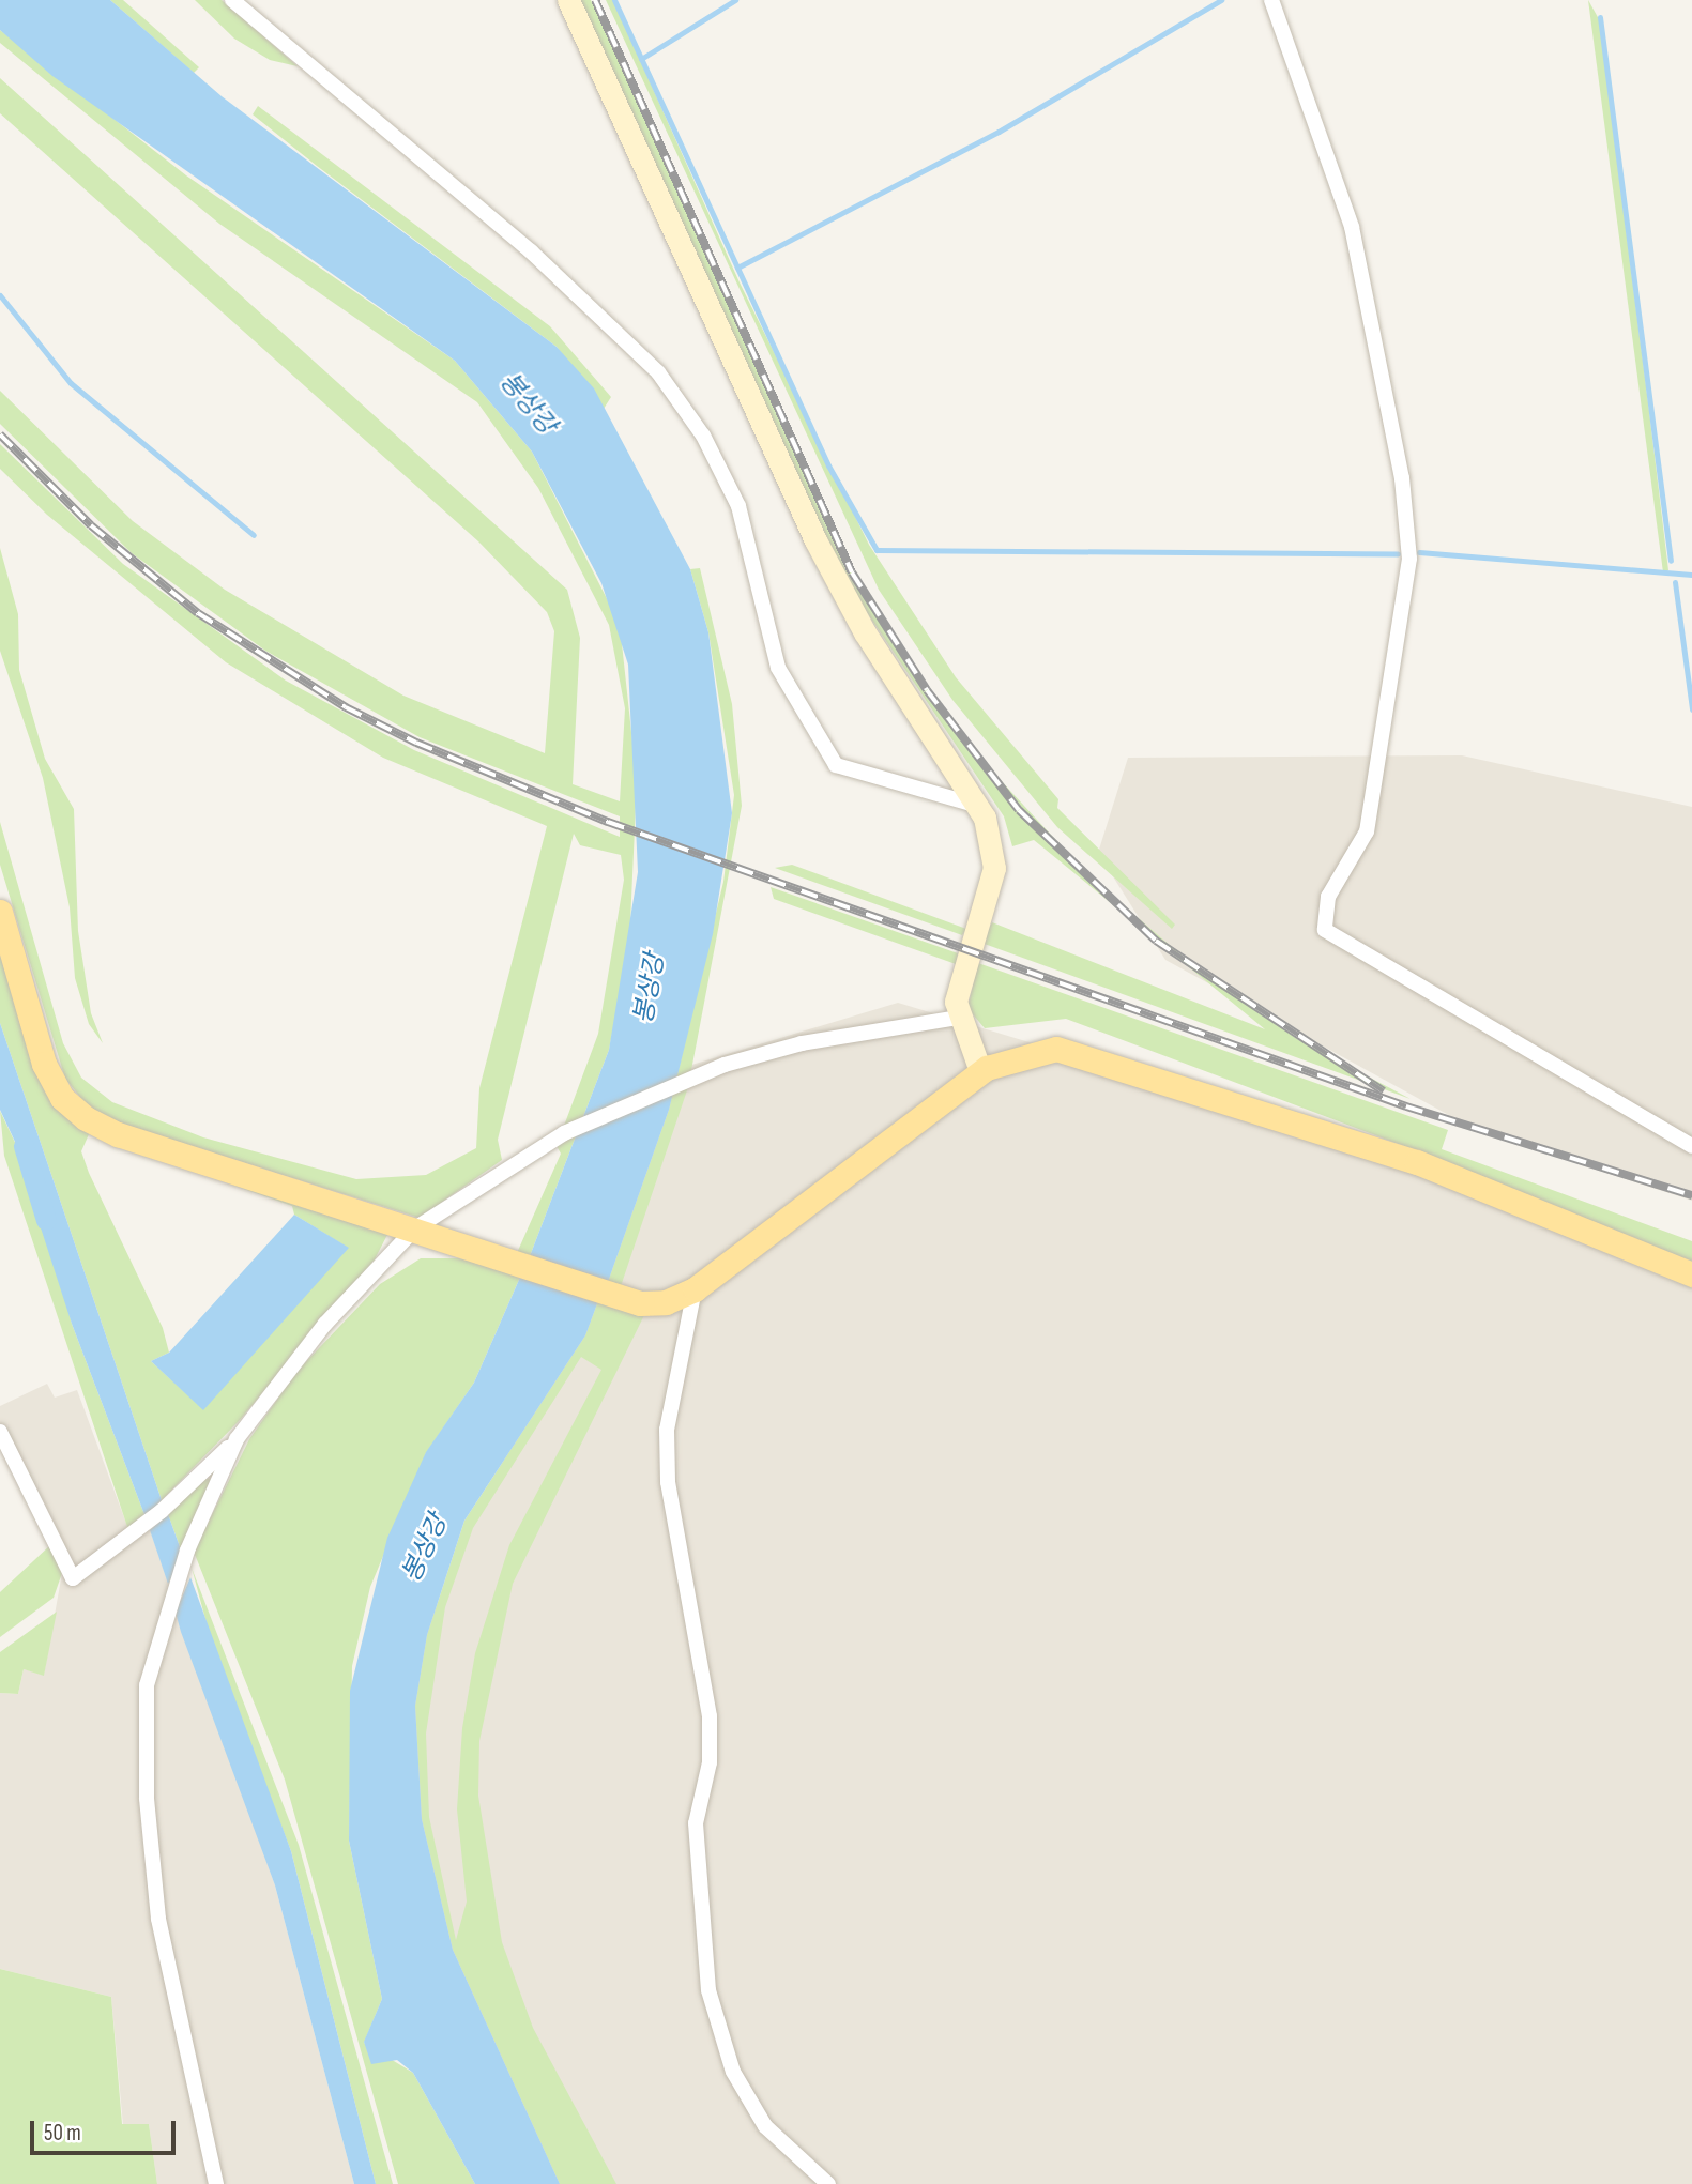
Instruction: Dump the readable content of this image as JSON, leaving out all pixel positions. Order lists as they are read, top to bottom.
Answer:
{
  "water": ["봉상강"],
  "scale_bar": "50 m"
}
